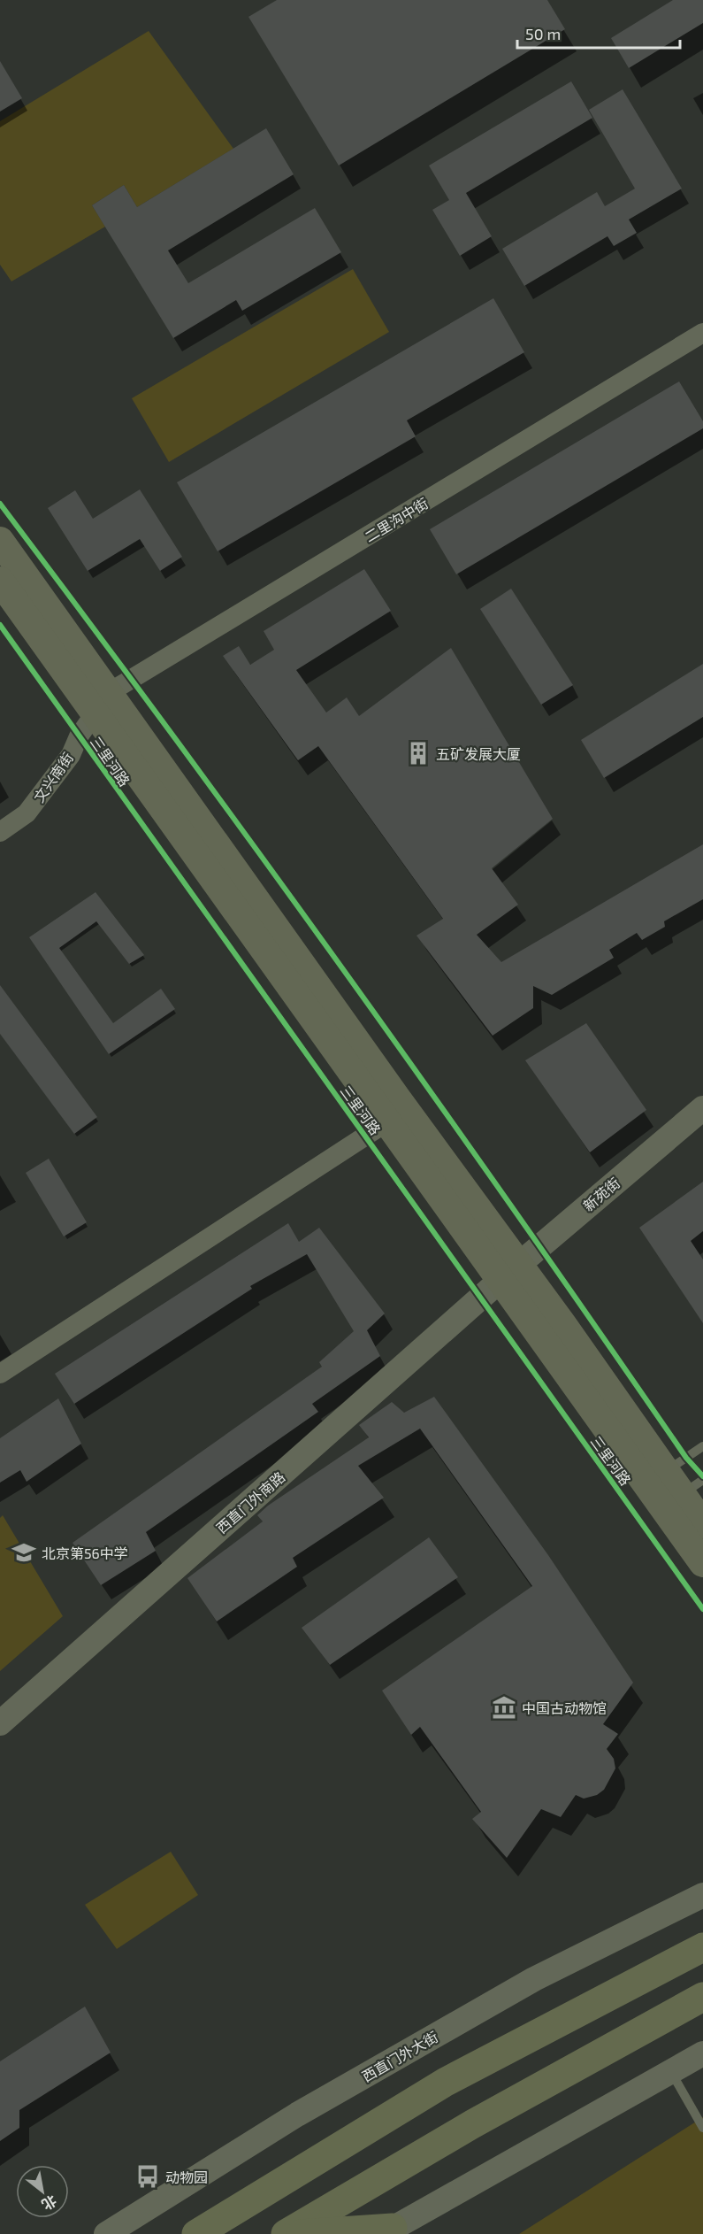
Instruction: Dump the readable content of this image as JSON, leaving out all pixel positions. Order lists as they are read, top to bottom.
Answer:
{
  "streets": {
    "main road": ["三里河路"],
    "street": [
      "二里沟中街",
      "文兴南街",
      "新苑街",
      "西直门外南路",
      "西直门外大街"
    ]
  },
  "crossings": [
    ["二里沟中街", "三里河路"],
    ["二里沟中街", "文兴南街"],
    ["三里河路", "文兴南街"],
    ["三里河路", "新苑街"],
    ["三里河路", "西直门外南路"],
    ["新苑街", "西直门外南路"]
  ],
  "places": {
    "building": ["五矿发展大厦"],
    "school or university": ["北京第56中学"],
    "museum": ["中国古动物馆"],
    "bus stop": ["动物园"]
  },
  "scale_bar": "50 m",
  "north": "bottom right"
}
